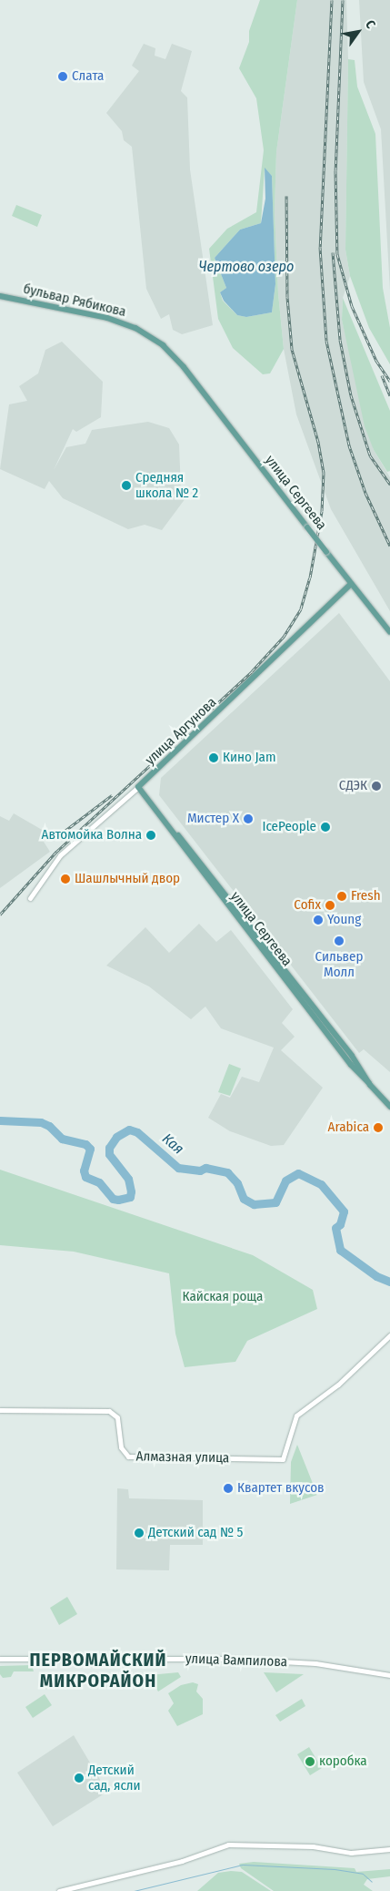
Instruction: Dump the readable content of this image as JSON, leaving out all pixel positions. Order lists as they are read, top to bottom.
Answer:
{
  "streets": {
    "main road": ["бульвар Рябикова", "улица Сергеева", "улица Аргунова"],
    "street": ["Алмазная улица", "улица Вампилова"]
  },
  "crossings": [
    ["бульвар Рябикова", "улица Сергеева"],
    ["улица Сергеева", "улица Аргунова"]
  ],
  "districts": ["ПЕРВОМАЙСКИЙ МИКРОРАЙОН"],
  "water": ["Чертово озеро", "Кая"],
  "parks": ["Кайская роща"],
  "places": [
    "Слата",
    "Средняя школа № 2",
    "Кино Jam",
    "СДЭК",
    "Мистер Х",
    "IcePeople",
    "Автомойка Волна",
    "Шашлычный двор",
    "Fresh",
    "Cofix",
    "Young",
    "Сильвер Молл",
    "Arabica",
    "Квартет вкусов",
    "Детский сад № 5",
    "коробка",
    "Детский сад, ясли"
  ],
  "north": "top right"
}
